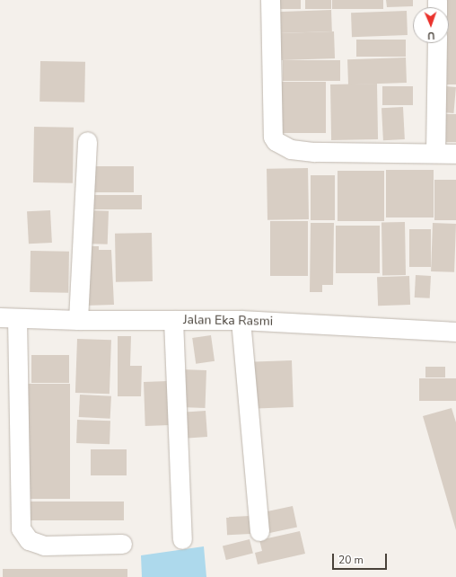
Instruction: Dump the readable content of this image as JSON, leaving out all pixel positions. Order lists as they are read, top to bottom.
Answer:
{
  "streets": {
    "street": ["Jalan Eka Rasmi"]
  },
  "scale_bar": "20 m",
  "north": "bottom"
}
